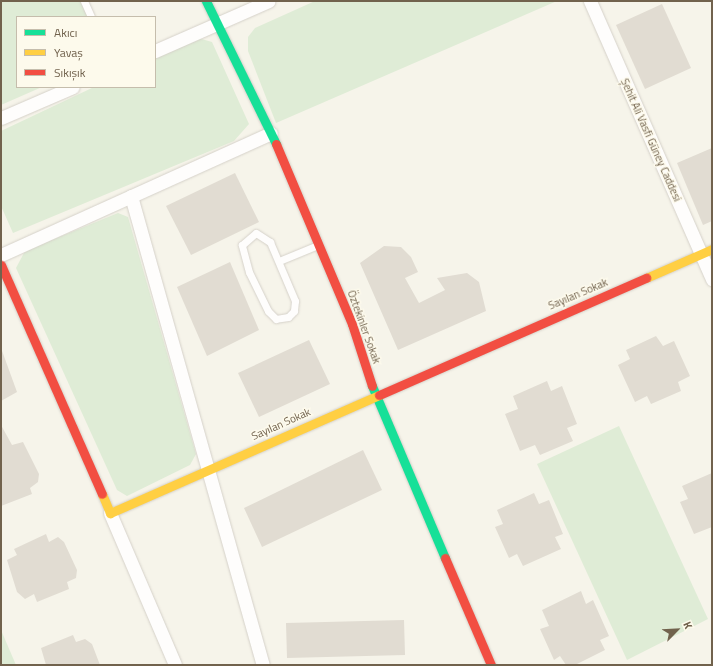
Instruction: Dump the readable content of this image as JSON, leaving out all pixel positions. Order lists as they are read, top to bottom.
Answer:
{
  "streets": {
    "street": ["Şehit Ali Vasfi Güney Caddesi", "Sayılan Sokak", "Öztekinler Sokak"]
  },
  "crossings": [
    ["Şehit Ali Vasfi Güney Caddesi", "Sayılan Sokak"],
    ["Sayılan Sokak", "Öztekinler Sokak"]
  ],
  "legend": ["Akıcı", "Yavaş", "Sıkışık"],
  "north": "top right"
}
